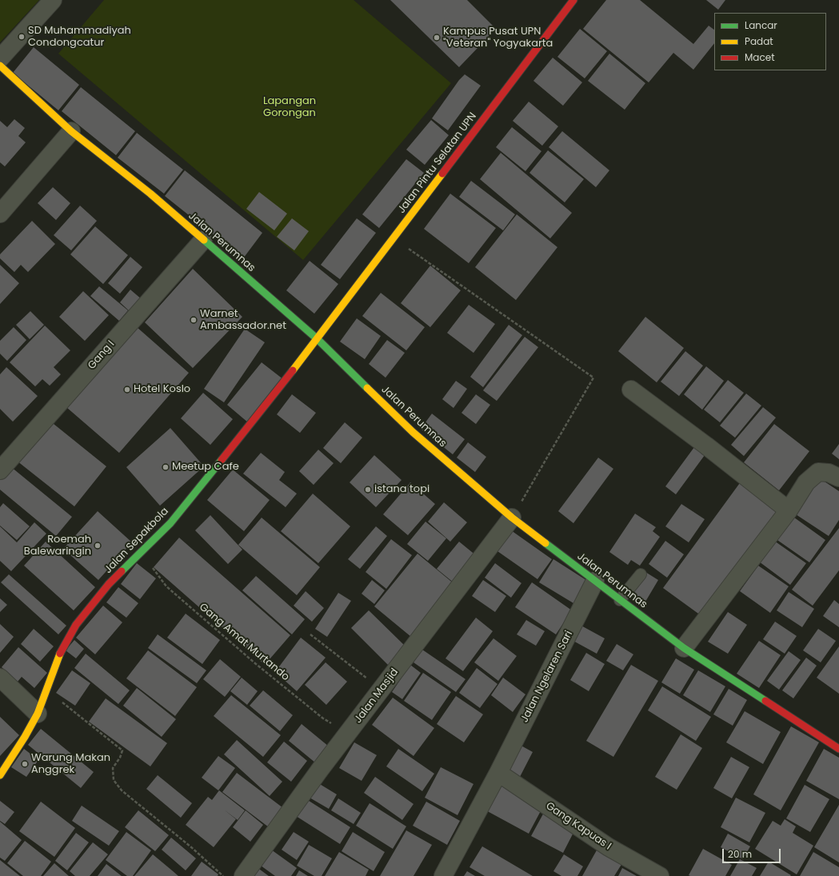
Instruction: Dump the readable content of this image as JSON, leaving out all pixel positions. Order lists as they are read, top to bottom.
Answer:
{
  "streets": {
    "main road": ["Jalan Pintu Selatan UPN", "Jalan Perumnas", "Jalan Sepakbola"],
    "street": [
      "Gang I",
      "Jalan Ngelaren Sari",
      "Jalan Masjid",
      "Gang Kapuas I"
    ],
    "path": ["Gang Amat Murtando"]
  },
  "crossings": [
    ["Jalan Pintu Selatan UPN", "Jalan Perumnas"],
    ["Jalan Pintu Selatan UPN", "Jalan Sepakbola"],
    ["Jalan Perumnas", "Gang I"],
    ["Jalan Perumnas", "Jalan Sepakbola"],
    ["Jalan Perumnas", "Jalan Ngelaren Sari"],
    ["Jalan Perumnas", "Jalan Masjid"],
    ["Jalan Sepakbola", "Gang Amat Murtando"],
    ["Gang Amat Murtando", "Jalan Masjid"],
    ["Jalan Ngelaren Sari", "Gang Kapuas I"]
  ],
  "parks": ["Lapangan Gorongan"],
  "places": [
    "SD Muhammadiyah Condongcatur",
    "Kampus Pusat UPN \"Veteran\" Yogyakarta",
    "Warnet Ambassador.net",
    "Hotel Koslo",
    "Meetup Cafe",
    "istana topi",
    "Roemah Balewaringin",
    "Warung Makan Anggrek"
  ],
  "legend": ["Lancar", "Padat", "Macet"],
  "scale_bar": "20 m"
}
